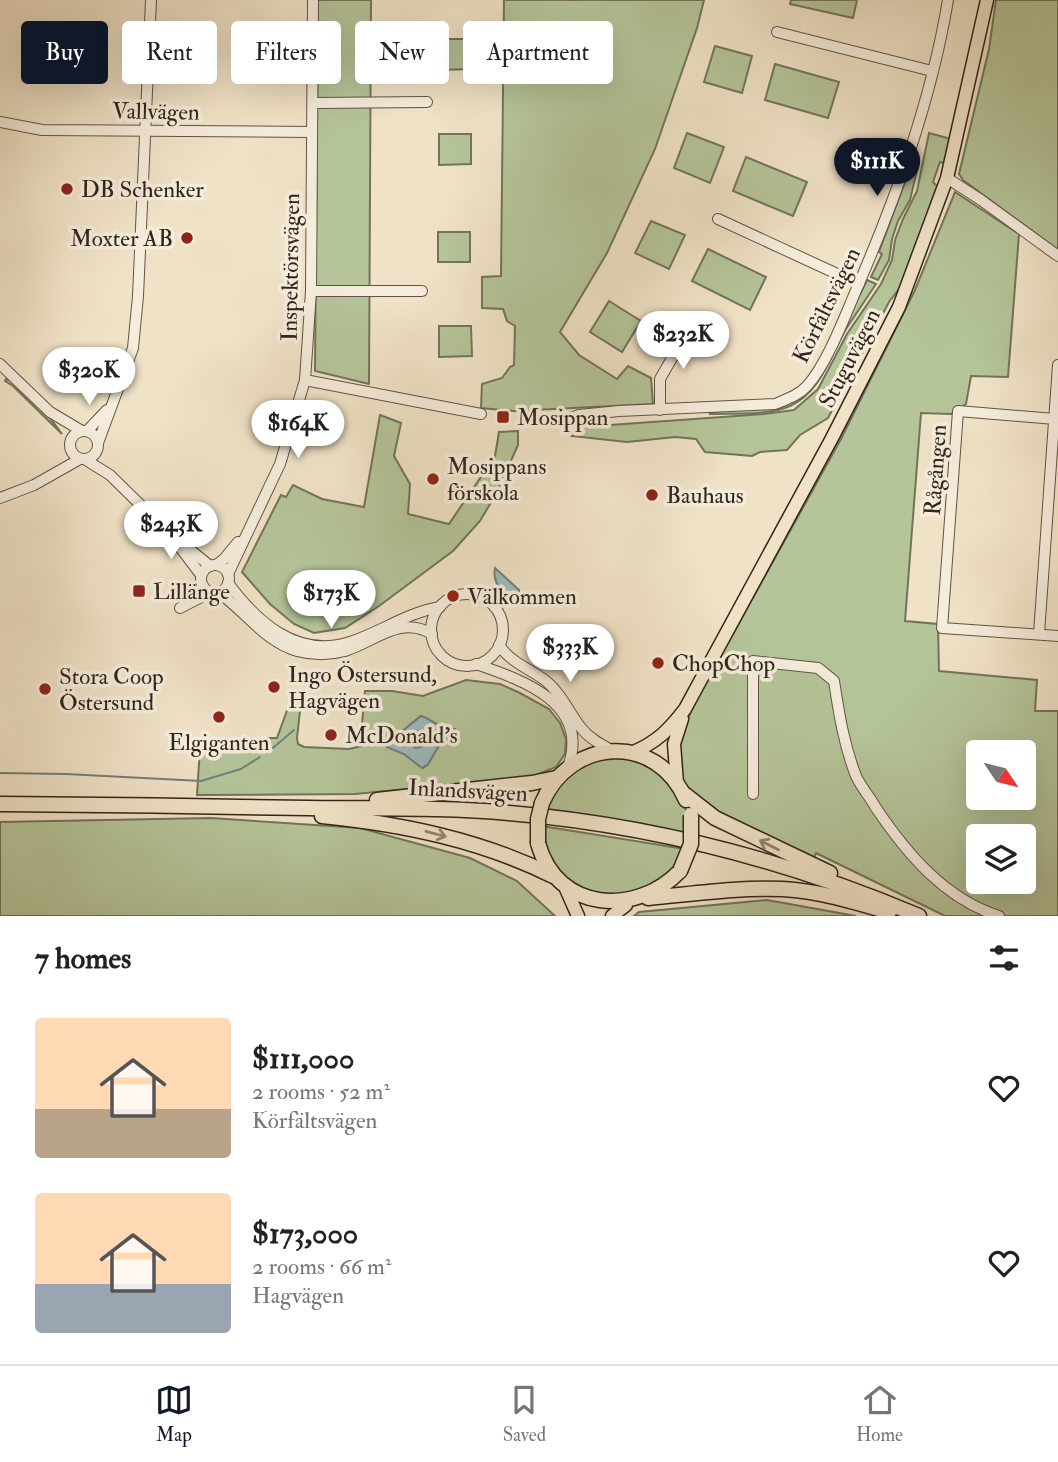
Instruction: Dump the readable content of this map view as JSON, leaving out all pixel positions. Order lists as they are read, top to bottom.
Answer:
{
  "streets": {
    "highway": ["Inlandsvägen"],
    "main road": ["Stuguvägen"],
    "street": [
      "Vallvägen",
      "Inspektörsvägen",
      "Körfältsvägen",
      "Rågången"
    ]
  },
  "crossings": [
    ["Vallvägen", "Inspektörsvägen"]
  ],
  "places": {
    "other": [
      "DB Schenker",
      "Moxter AB",
      "Mosippans förskola",
      "Bauhaus",
      "Välkommen",
      "ChopChop",
      "Ingo Östersund, Hagvägen",
      "Stora Coop Östersund",
      "Elgiganten",
      "McDonald's"
    ],
    "transit": ["Mosippan", "Lillänge"]
  },
  "north": "bottom right",
  "page": {
    "chip": [
      "Buy",
      "Rent",
      "Filters",
      "New",
      "Apartment"
    ],
    "price": [
      "$111K",
      "$232K",
      "$320K",
      "$164K",
      "$243K",
      "$173K",
      "$333K"
    ],
    "heading": "7 homes",
    "list": [
      {
        "name": "$111,000",
        "note": "2 rooms · 52 m² · Körfältsvägen"
      },
      {
        "name": "$173,000",
        "note": "2 rooms · 66 m² · Hagvägen"
      }
    ],
    "tabs": ["Map", "Saved", "Home"]
  }
}
